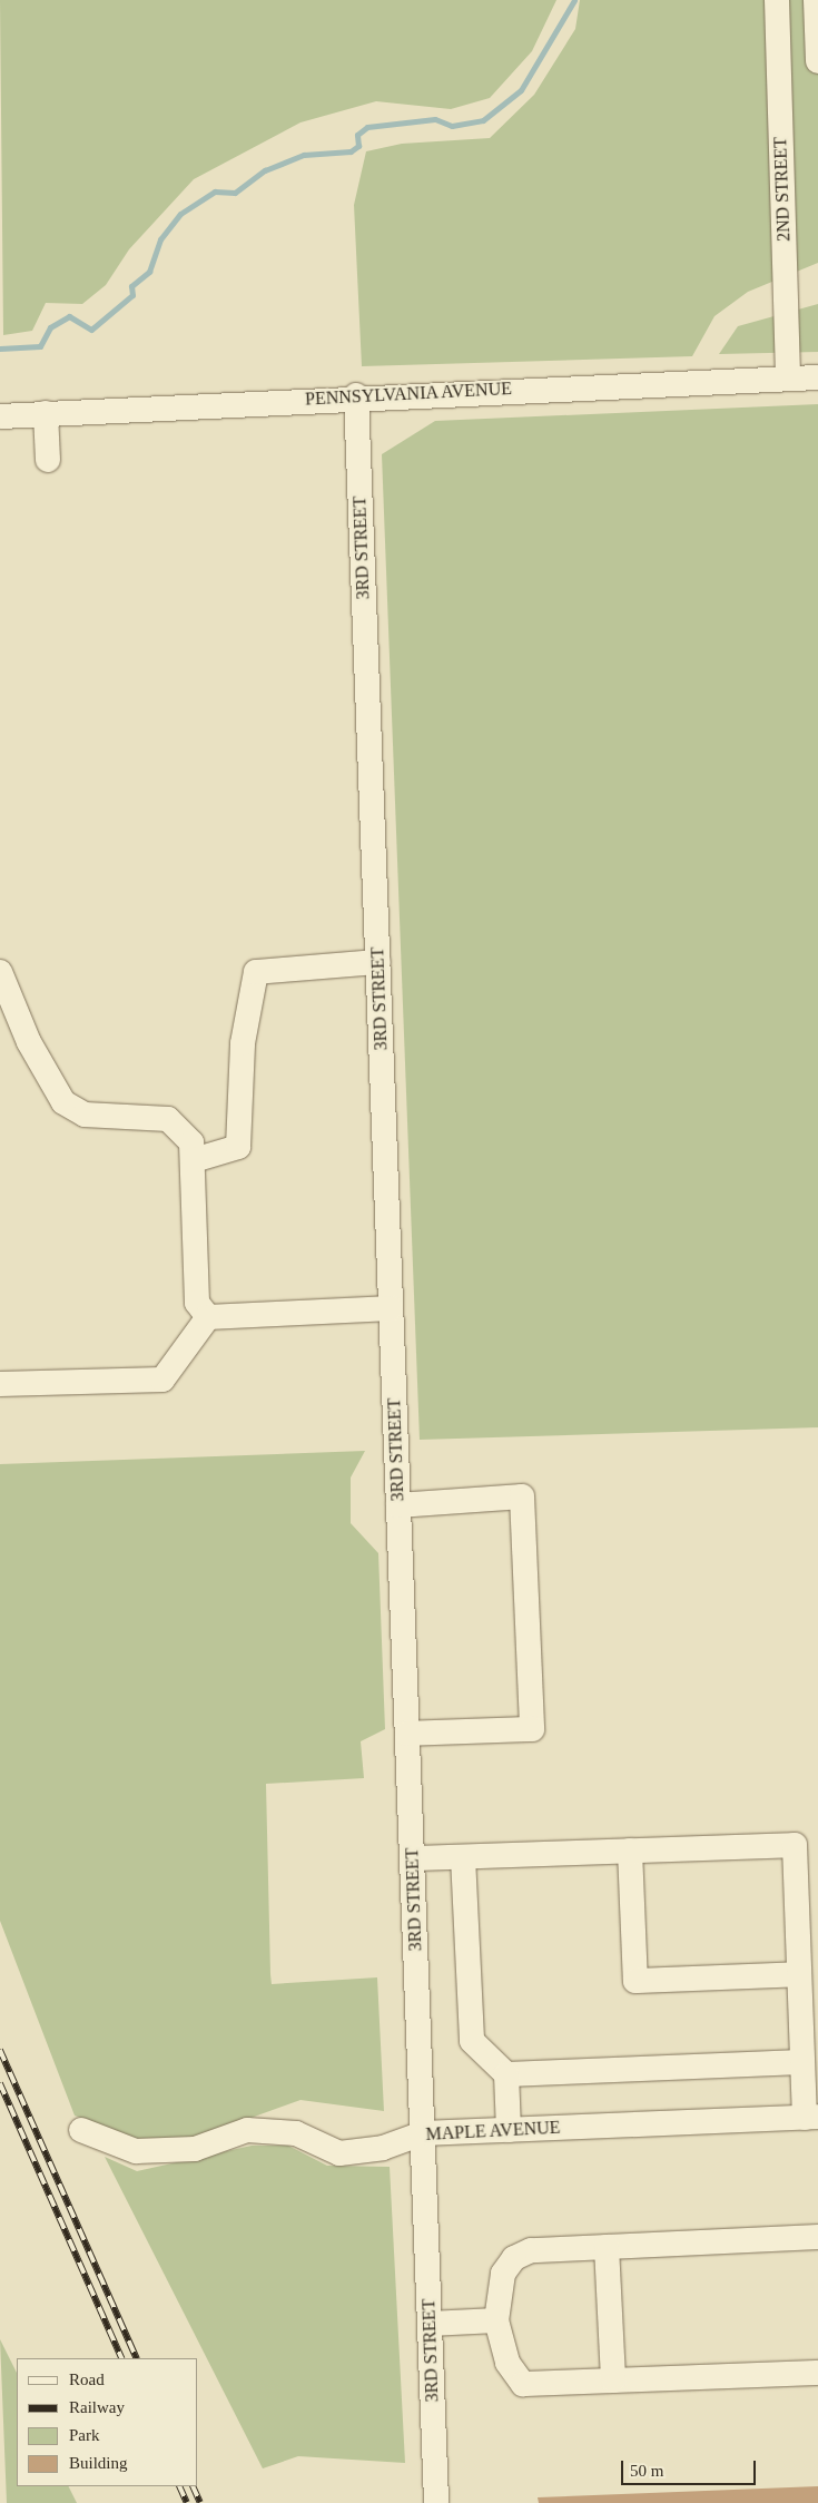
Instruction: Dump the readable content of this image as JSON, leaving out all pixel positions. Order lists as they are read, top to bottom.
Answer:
{
  "streets": {
    "street": [
      "2ND STREET",
      "PENNSYLVANIA AVENUE",
      "3RD STREET",
      "MAPLE AVENUE"
    ]
  },
  "crossings": [
    ["2ND STREET", "PENNSYLVANIA AVENUE"],
    ["PENNSYLVANIA AVENUE", "3RD STREET"],
    ["3RD STREET", "MAPLE AVENUE"]
  ],
  "legend": [
    "Road",
    "Railway",
    "Park",
    "Building"
  ],
  "scale_bar": "50 m"
}
